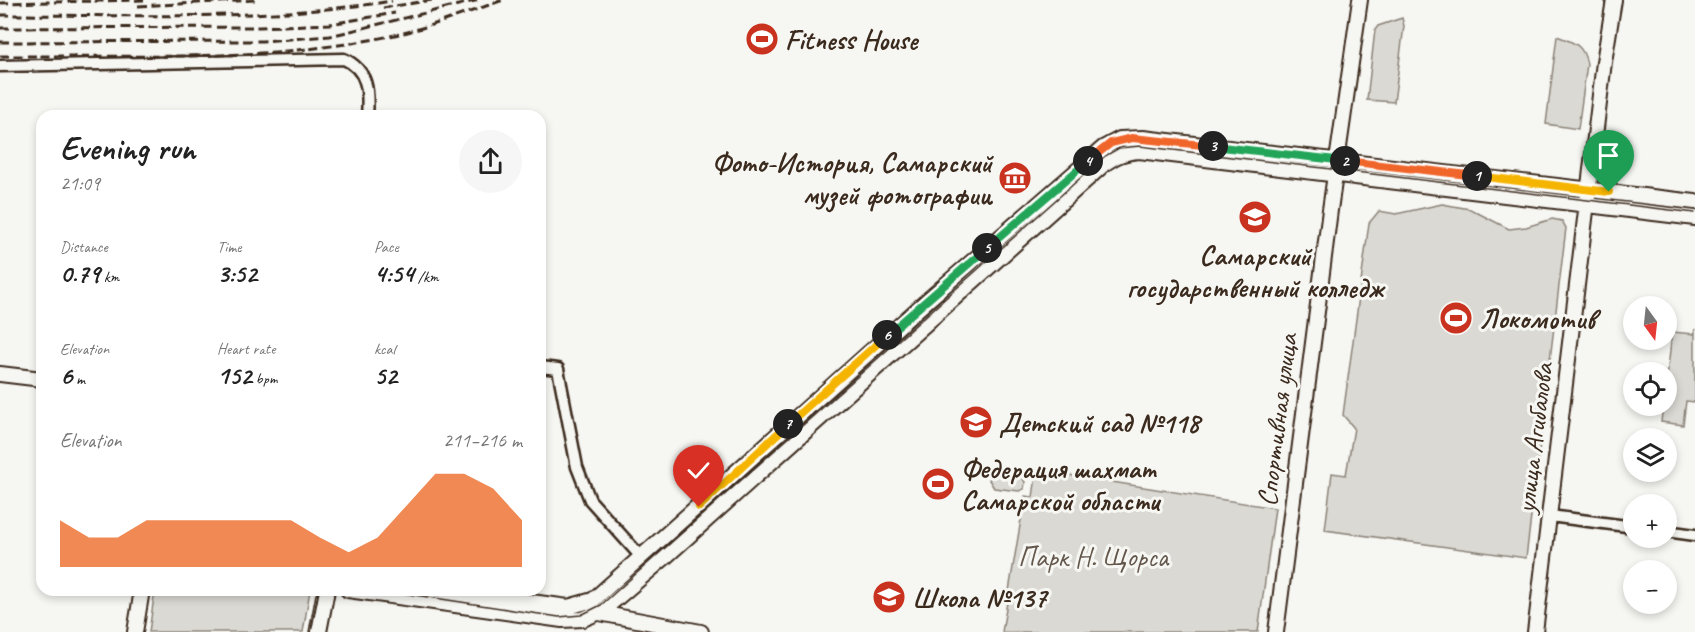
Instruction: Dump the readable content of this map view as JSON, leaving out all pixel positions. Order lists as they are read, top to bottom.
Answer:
{
  "streets": {
    "main road": ["Спортивная улица", "улица Агибалова"]
  },
  "parks": ["Парк Н. Щорса"],
  "places": {
    "sports": ["Fitness House", "Локомотив", "Федерация шахмат Самарской области"],
    "museum": ["Фото-История, Самарский музей фотографии"],
    "school or university": ["Самарский государственный колледж", "Детский сад №118", "Школа №137"]
  },
  "north": "bottom",
  "page": {
    "heading": ["Evening run", "21:09"],
    "pins": [
      "3",
      "2",
      "4",
      "1",
      "5",
      "6",
      "7"
    ],
    "stats": [
      ["Distance", "0.79 km"],
      ["Time", "3:52"],
      ["Pace", "4:54 /km"],
      ["Elevation", "6 m"],
      ["Heart rate", "152 bpm"],
      ["kcal", "52"]
    ],
    "map_buttons": ["+", "−"],
    "chart": ["Elevation", "211–216 m"]
  }
}
